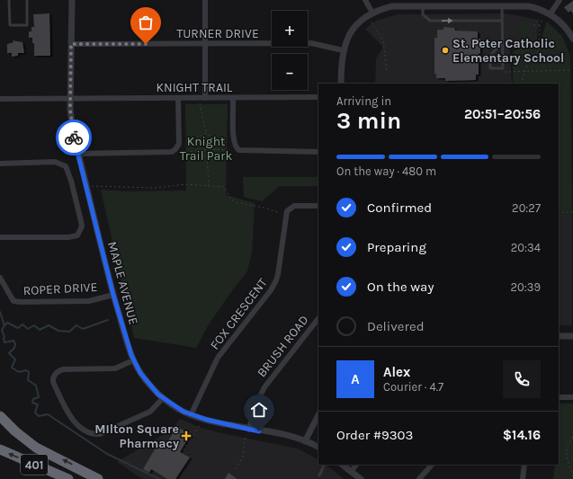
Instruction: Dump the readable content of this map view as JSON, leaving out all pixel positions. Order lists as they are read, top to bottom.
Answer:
{
  "streets": {
    "highway": ["401"],
    "street": [
      "TURNER DRIVE",
      "KNIGHT TRAIL",
      "MAPLE AVENUE",
      "ROPER DRIVE",
      "FOX CRESCENT",
      "BRUSH ROAD"
    ]
  },
  "crossings": [
    ["TURNER DRIVE", "MAPLE AVENUE"],
    ["KNIGHT TRAIL", "MAPLE AVENUE"],
    ["MAPLE AVENUE", "ROPER DRIVE"],
    ["MAPLE AVENUE", "FOX CRESCENT"],
    ["MAPLE AVENUE", "BRUSH ROAD"]
  ],
  "parks": ["Knight Trail Park"],
  "places": {
    "other": ["St. Peter Catholic Elementary School"],
    "health": ["MIlton Square Pharmacy"]
  },
  "page": {
    "map_buttons": ["+", "−"],
    "heading": ["3 min", "Arriving in", "20:51–20:56"],
    "panel": [
      "Alex",
      "Courier · 4.7",
      "Order #9303",
      "$14.16"
    ],
    "bar": "On the way · 480 m",
    "list": [
      ["Confirmed", "20:27"],
      ["Preparing", "20:34"],
      ["On the way", "20:39"],
      "Delivered"
    ],
    "round": "A"
  }
}
